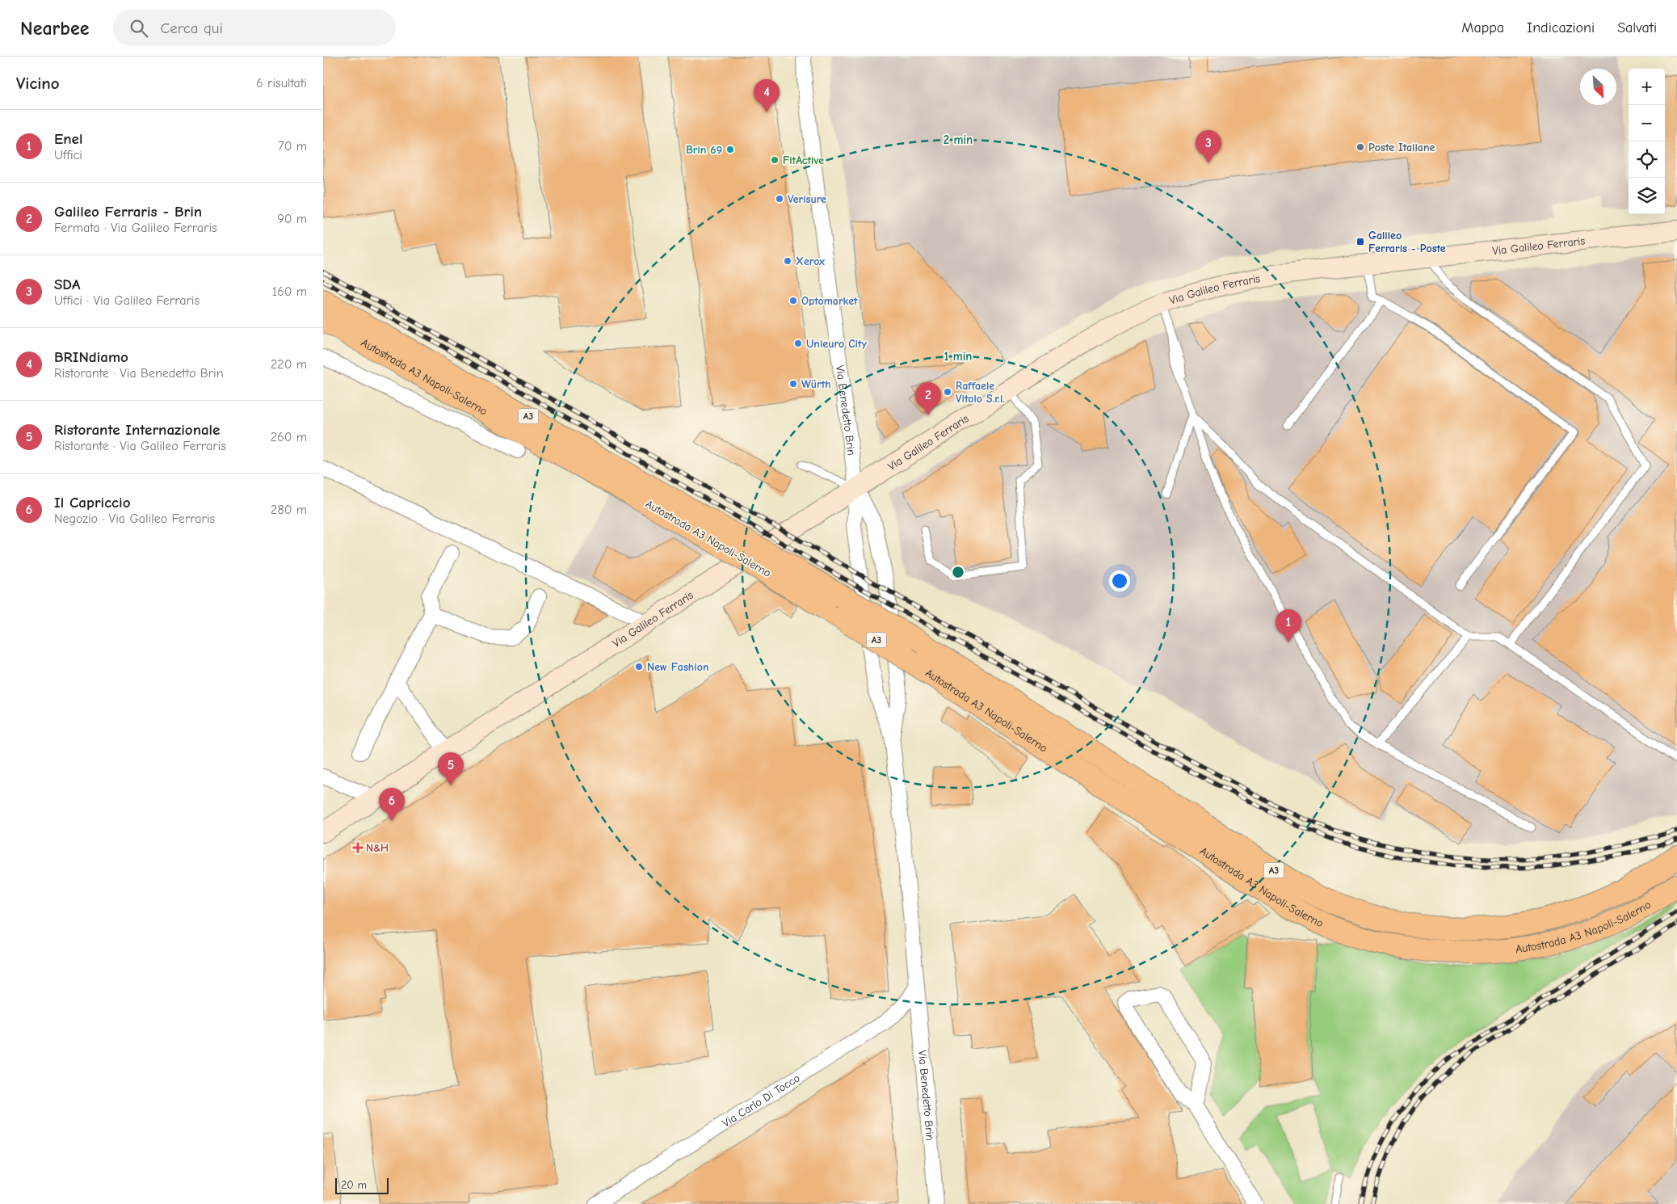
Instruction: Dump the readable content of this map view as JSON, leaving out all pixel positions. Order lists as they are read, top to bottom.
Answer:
{
  "streets": {
    "highway": ["Autostrada A3 Napoli-Salerno", "A3"],
    "main road": ["Via Galileo Ferraris"],
    "street": ["Via Benedetto Brin", "Via Carlo Di Tocco"]
  },
  "crossings": [
    ["Via Galileo Ferraris", "Via Benedetto Brin"],
    ["Via Benedetto Brin", "Via Carlo Di Tocco"]
  ],
  "places": {
    "other": [
      "Poste Italiane",
      "Brin 69",
      "FitActive",
      "Verisure",
      "Xerox",
      "Optomarket",
      "Unieuro City",
      "Würth",
      "Raffaele Vitolo S.r.l.",
      "New Fashion"
    ],
    "transit": ["Galileo Ferraris - Poste"],
    "health": ["N&H"]
  },
  "scale_bar": "20 m",
  "north": "bottom right",
  "page": {
    "header": "Nearbee",
    "search": "Cerca qui",
    "nav": ["Mappa", "Indicazioni", "Salvati"],
    "heading": ["Vicino", "6 risultati"],
    "map_buttons": ["+", "−"],
    "pins": [
      "4",
      "3",
      "2",
      "1",
      "5",
      "6"
    ],
    "list": [
      {
        "mark": "1",
        "name": "Enel",
        "note": "Uffici",
        "value": "70 m"
      },
      {
        "mark": "2",
        "name": "Galileo Ferraris - Brin",
        "note": "Fermata · Via Galileo Ferraris",
        "value": "90 m"
      },
      {
        "mark": "3",
        "name": "SDA",
        "note": "Uffici · Via Galileo Ferraris",
        "value": "160 m"
      },
      {
        "mark": "4",
        "name": "BRINdiamo",
        "note": "Ristorante · Via Benedetto Brin",
        "value": "220 m"
      },
      {
        "mark": "5",
        "name": "Ristorante Internazionale",
        "note": "Ristorante · Via Galileo Ferraris",
        "value": "260 m"
      },
      {
        "mark": "6",
        "name": "Il Capriccio",
        "note": "Negozio · Via Galileo Ferraris",
        "value": "280 m"
      }
    ],
    "scale": "20 m"
  },
  "rings": ["2 min", "1 min"]
}
